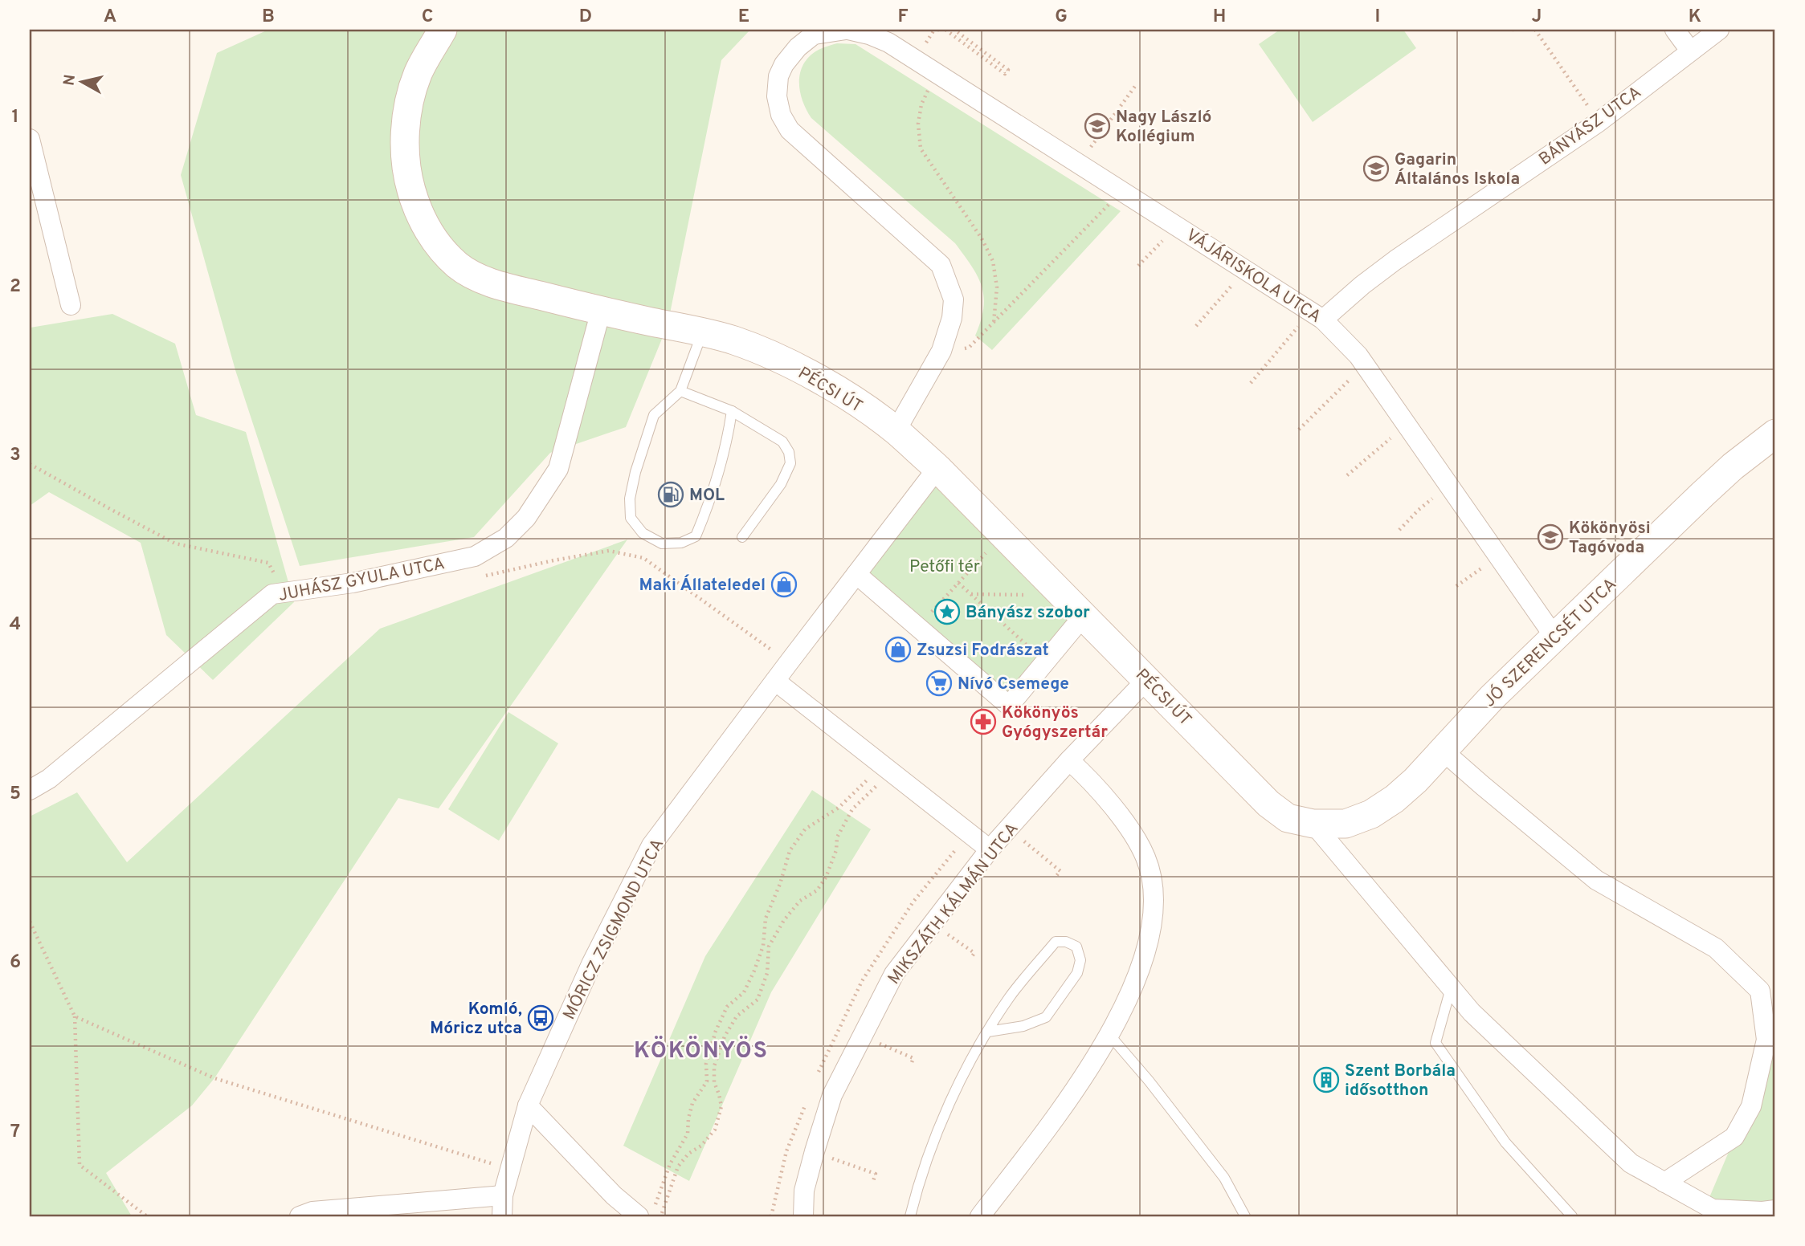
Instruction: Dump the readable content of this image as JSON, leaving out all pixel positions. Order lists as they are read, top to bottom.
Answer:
{
  "streets": {
    "main road": ["PÉCSI ÚT", "JÓ SZERENCSÉT UTCA"],
    "street": [
      "BÁNYÁSZ UTCA",
      "VÁJÁRISKOLA UTCA",
      "JUHÁSZ GYULA UTCA",
      "MIKSZÁTH KÁLMÁN UTCA",
      "MÓRICZ ZSIGMOND UTCA"
    ]
  },
  "crossings": [
    ["BÁNYÁSZ UTCA", "VÁJÁRISKOLA UTCA"],
    ["VÁJÁRISKOLA UTCA", "PÉCSI ÚT"],
    ["VÁJÁRISKOLA UTCA", "JÓ SZERENCSÉT UTCA"],
    ["PÉCSI ÚT", "JUHÁSZ GYULA UTCA"],
    ["PÉCSI ÚT", "JÓ SZERENCSÉT UTCA"],
    ["PÉCSI ÚT", "MIKSZÁTH KÁLMÁN UTCA"],
    ["PÉCSI ÚT", "MÓRICZ ZSIGMOND UTCA"]
  ],
  "districts": ["KÖKÖNYÖS"],
  "parks": ["Petőfi tér"],
  "places": {
    "school or university": ["Nagy László Kollégium", "Gagarin Általános Iskola", "Kökönyösi Tagóvoda"],
    "fuel station": ["MOL"],
    "shop": ["Maki Állateledel", "Zsuzsi Fodrászat"],
    "place": ["Bányász szobor"],
    "supermarket": ["Nívó Csemege"],
    "pharmacy": ["Kökönyös Gyógyszertár"],
    "bus stop": ["Komló, Móricz utca"],
    "building": ["Szent Borbála idősotthon"]
  },
  "north": "left",
  "grid": {
    "columns": [
      "A",
      "B",
      "C",
      "D",
      "E",
      "F",
      "G",
      "H",
      "I",
      "J",
      "K"
    ],
    "rows": [
      "1",
      "2",
      "3",
      "4",
      "5",
      "6",
      "7"
    ]
  }
}
